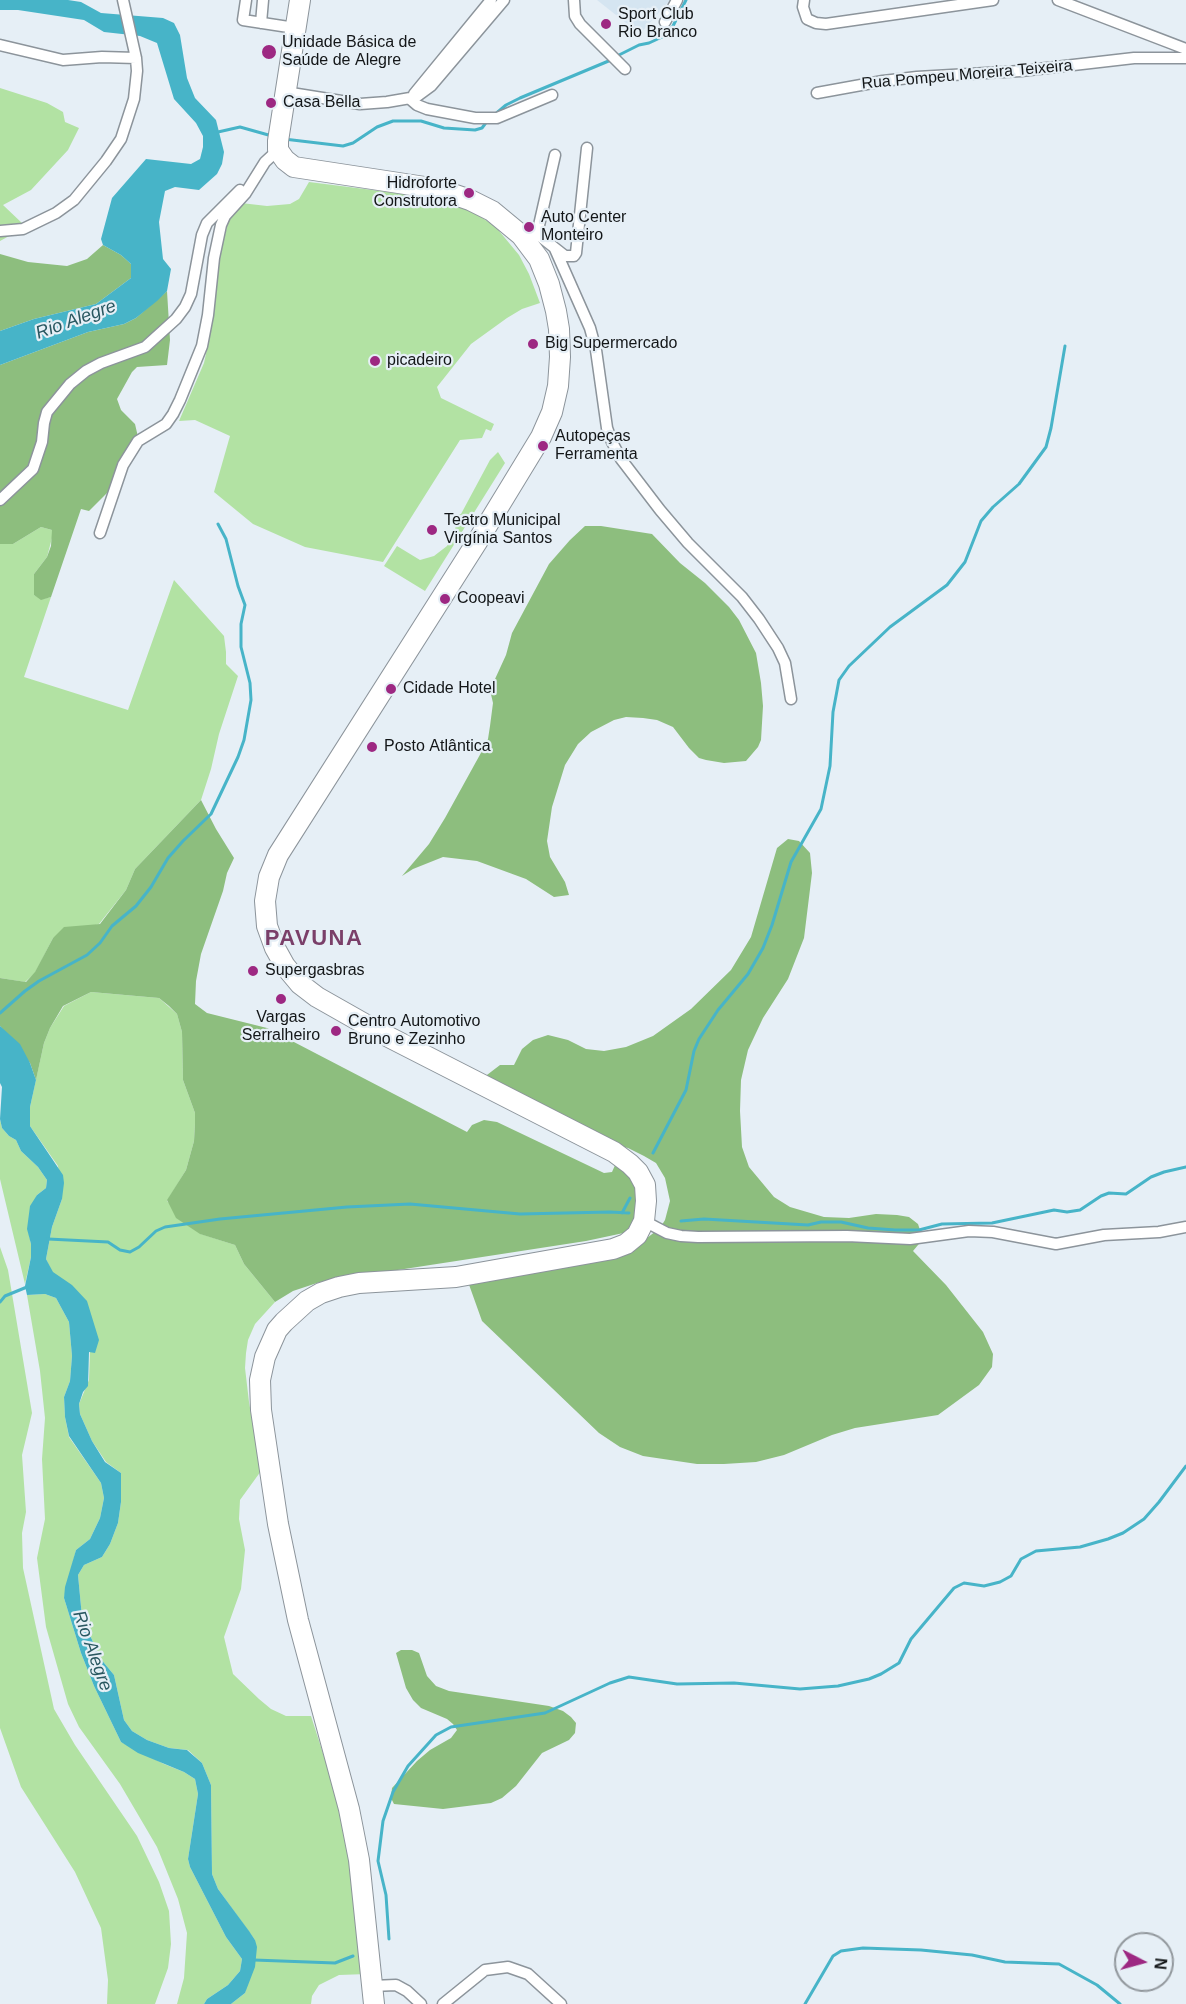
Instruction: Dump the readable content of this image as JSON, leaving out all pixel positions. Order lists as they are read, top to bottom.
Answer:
{
  "streets": {
    "street": ["Rua Pompeu Moreira Teixeira"]
  },
  "districts": ["PAVUNA"],
  "water": ["Rio Alegre"],
  "places": [
    "Sport Club Rio Branco",
    "Unidade Básica de Saúde de Alegre",
    "Casa Bella",
    "Hidroforte Construtora",
    "Auto Center Monteiro",
    "Big Supermercado",
    "picadeiro",
    "Autopeças Ferramenta",
    "Teatro Municipal Virgínia Santos",
    "Coopeavi",
    "Cidade Hotel",
    "Posto Atlântica",
    "Supergasbras",
    "Vargas Serralheiro",
    "Centro Automotivo Bruno e Zezinho"
  ],
  "north": "right"
}
